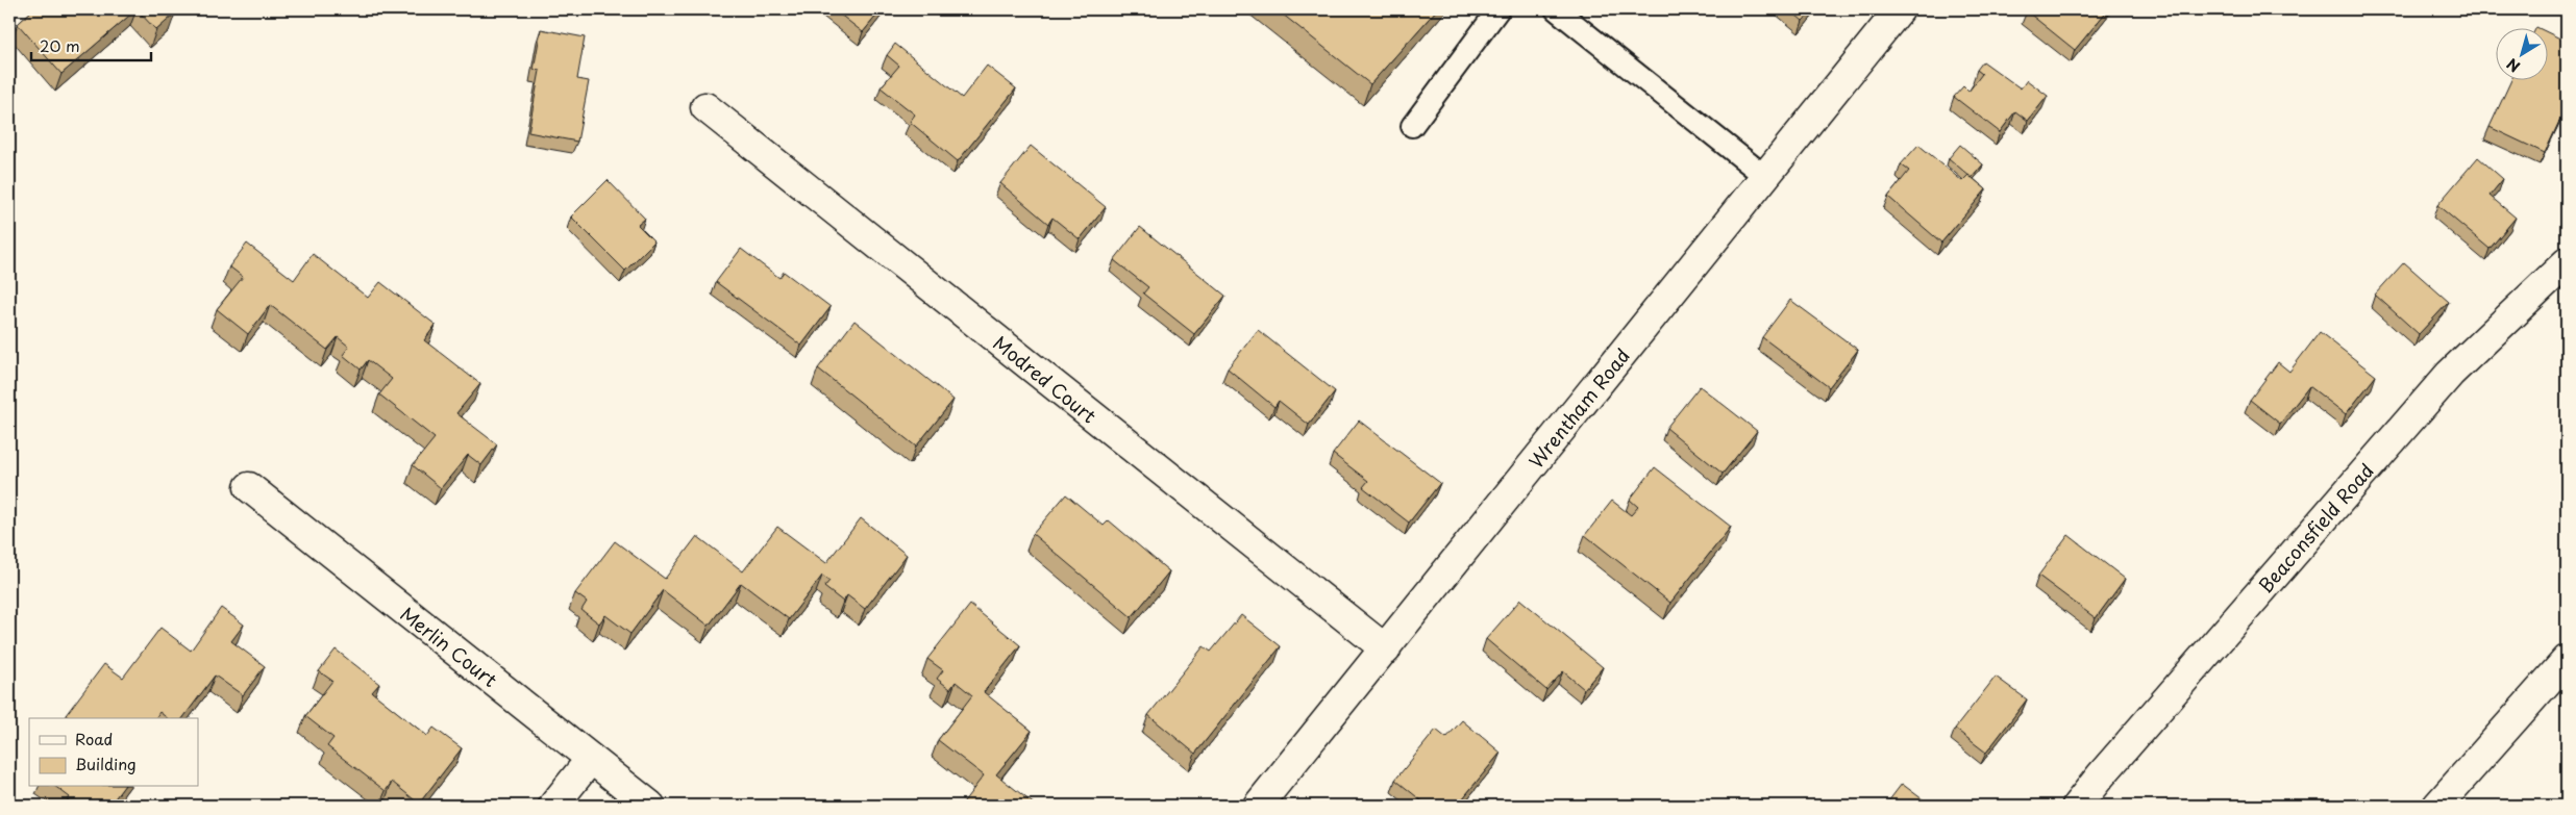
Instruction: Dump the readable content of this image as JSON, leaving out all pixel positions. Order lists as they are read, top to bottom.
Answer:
{
  "streets": {
    "street": [
      "Modred Court",
      "Wrentham Road",
      "Beaconsfield Road",
      "Merlin Court"
    ]
  },
  "crossings": [
    ["Modred Court", "Wrentham Road"]
  ],
  "legend": ["Road", "Building"],
  "scale_bar": "20 m",
  "north": "bottom left"
}
